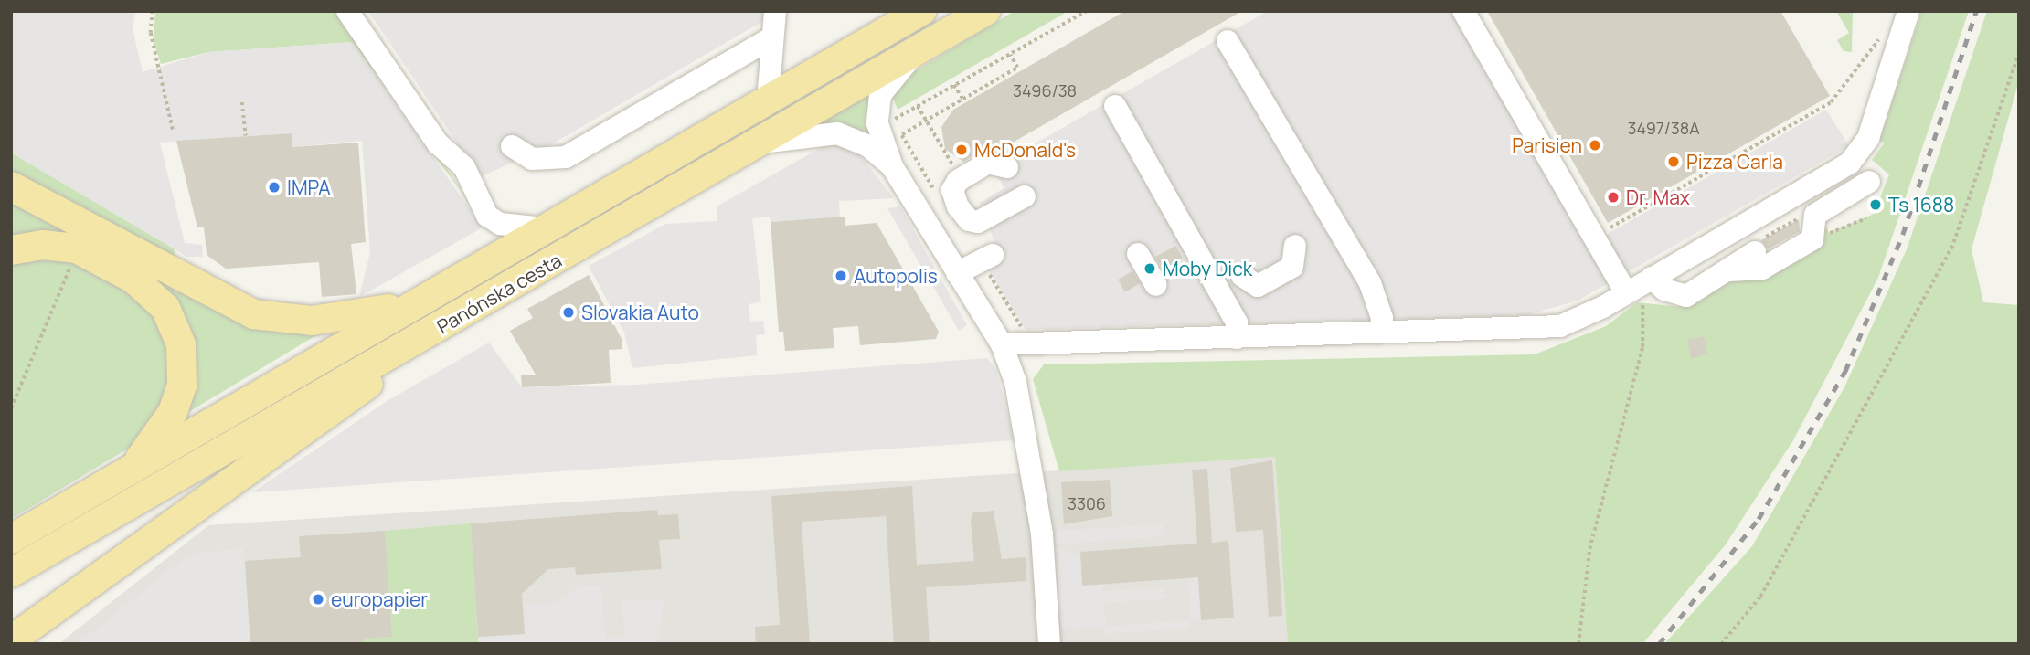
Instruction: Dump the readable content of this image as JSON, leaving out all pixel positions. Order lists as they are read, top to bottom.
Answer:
{
  "streets": {
    "main road": ["Panónska cesta"]
  },
  "places": [
    "Parisien",
    "McDonald's",
    "Pizza Carla",
    "IMPA",
    "Dr. Max",
    "Ts 1688",
    "Moby Dick",
    "Autopolis",
    "Slovakia Auto",
    "europapier"
  ],
  "house_numbers": ["3496/38", "3497/38A", "3306"]
}
